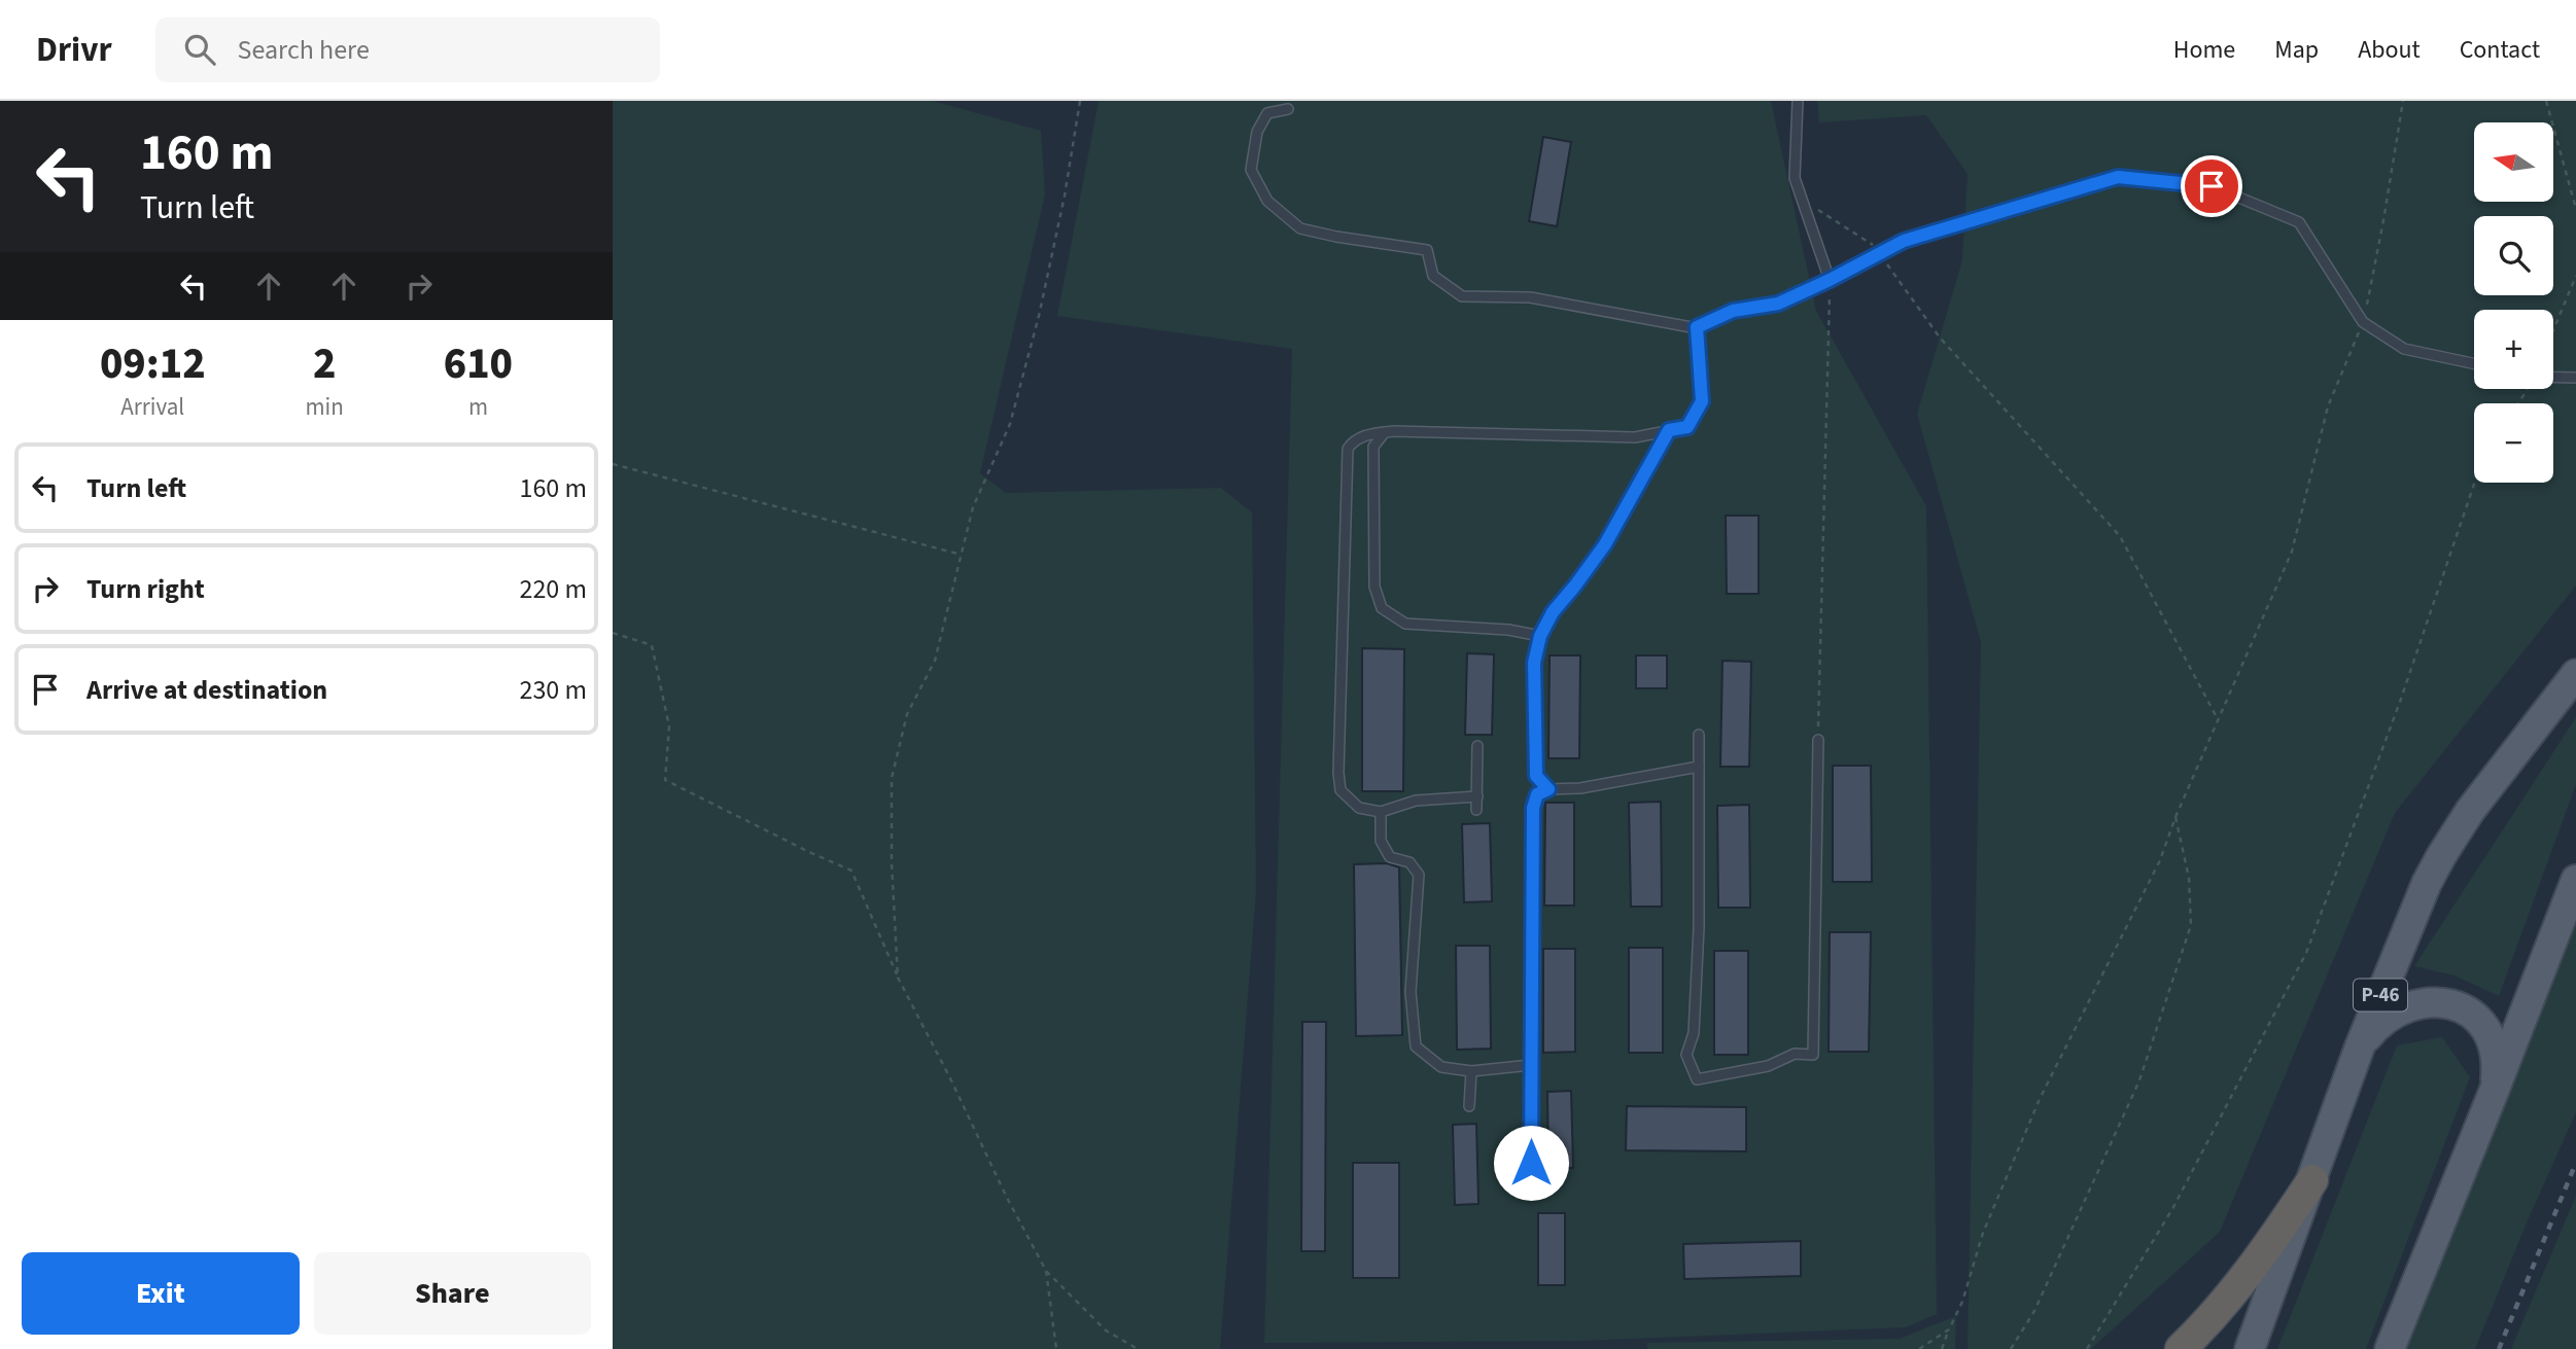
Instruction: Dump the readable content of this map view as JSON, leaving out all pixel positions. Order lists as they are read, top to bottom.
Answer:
{
  "streets": {
    "main road": ["Р-46"]
  },
  "north": "left",
  "page": {
    "header": "Drivr",
    "search": "Search here",
    "nav": [
      "Home",
      "Map",
      "About",
      "Contact"
    ],
    "turn": ["160 m", "Turn left"],
    "map_buttons": ["+", "−"],
    "eta": [
      "09:12",
      "Arrival",
      "2",
      "min",
      "610",
      "m"
    ],
    "list": [
      {
        "name": "Turn left",
        "value": "160 m"
      },
      {
        "name": "Turn right",
        "value": "220 m"
      },
      {
        "name": "Arrive at destination",
        "value": "230 m"
      }
    ],
    "buttons": ["Exit", "Share"]
  }
}
